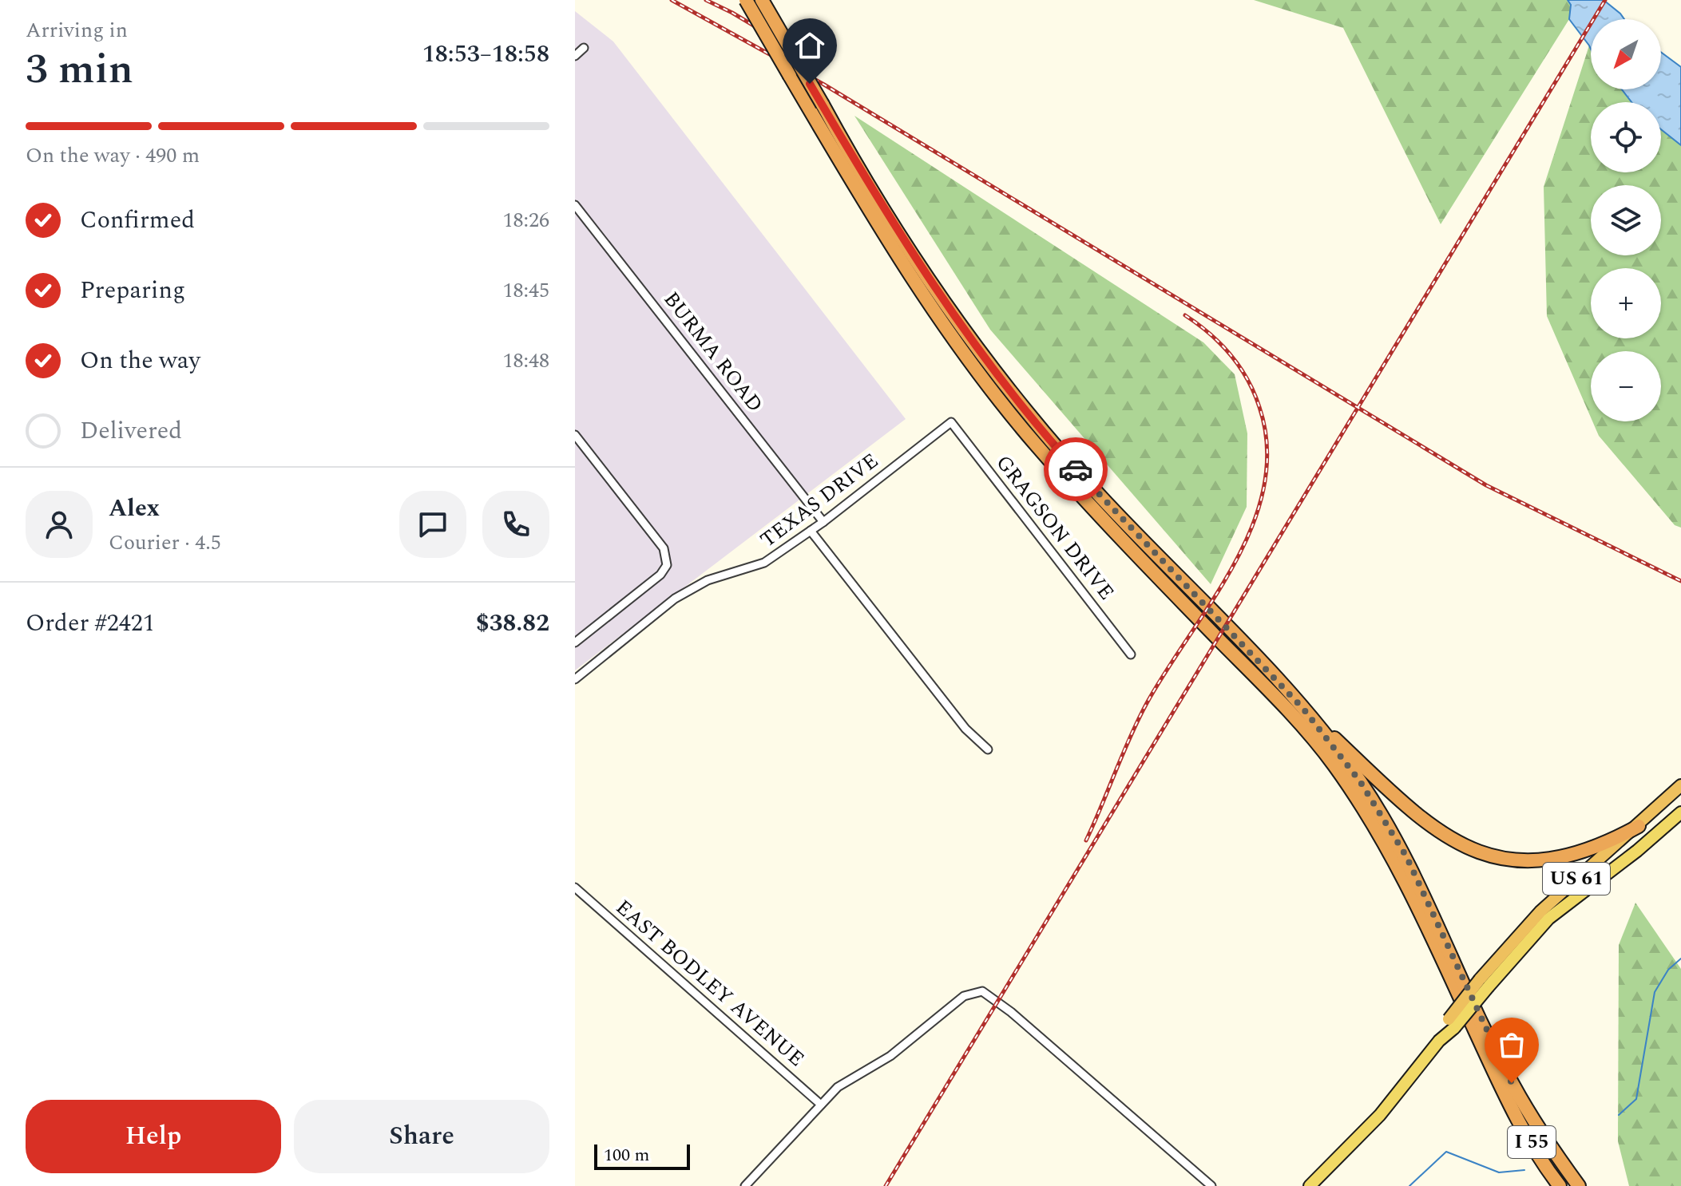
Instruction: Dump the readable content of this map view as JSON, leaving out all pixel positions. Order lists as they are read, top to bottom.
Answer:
{
  "streets": {
    "highway": ["US 61", "I 55"],
    "street": [
      "BURMA ROAD",
      "TEXAS DRIVE",
      "GRAGSON DRIVE",
      "EAST BODLEY AVENUE"
    ]
  },
  "crossings": [
    ["BURMA ROAD", "TEXAS DRIVE"],
    ["TEXAS DRIVE", "GRAGSON DRIVE"]
  ],
  "scale_bar": "100 m",
  "north": "bottom left",
  "page": {
    "heading": ["3 min", "Arriving in", "18:53–18:58"],
    "panel": [
      "Alex",
      "Courier · 4.5",
      "Order #2421",
      "$38.82"
    ],
    "map_buttons": ["+", "−"],
    "bar": "On the way · 490 m",
    "list": [
      ["Confirmed", "18:26"],
      ["Preparing", "18:45"],
      ["On the way", "18:48"],
      "Delivered"
    ],
    "buttons": ["Help", "Share"],
    "scale": "100 m"
  }
}
